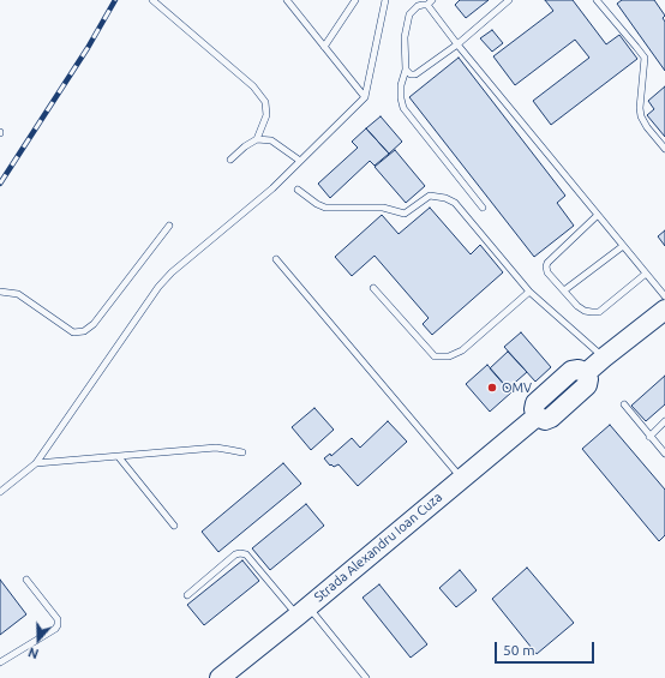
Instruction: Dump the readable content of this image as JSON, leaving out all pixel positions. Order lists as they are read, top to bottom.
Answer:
{
  "streets": {
    "main road": ["Strada Alexandru Ioan Cuza"]
  },
  "places": ["OMV"],
  "scale_bar": "50 m",
  "north": "bottom"
}
